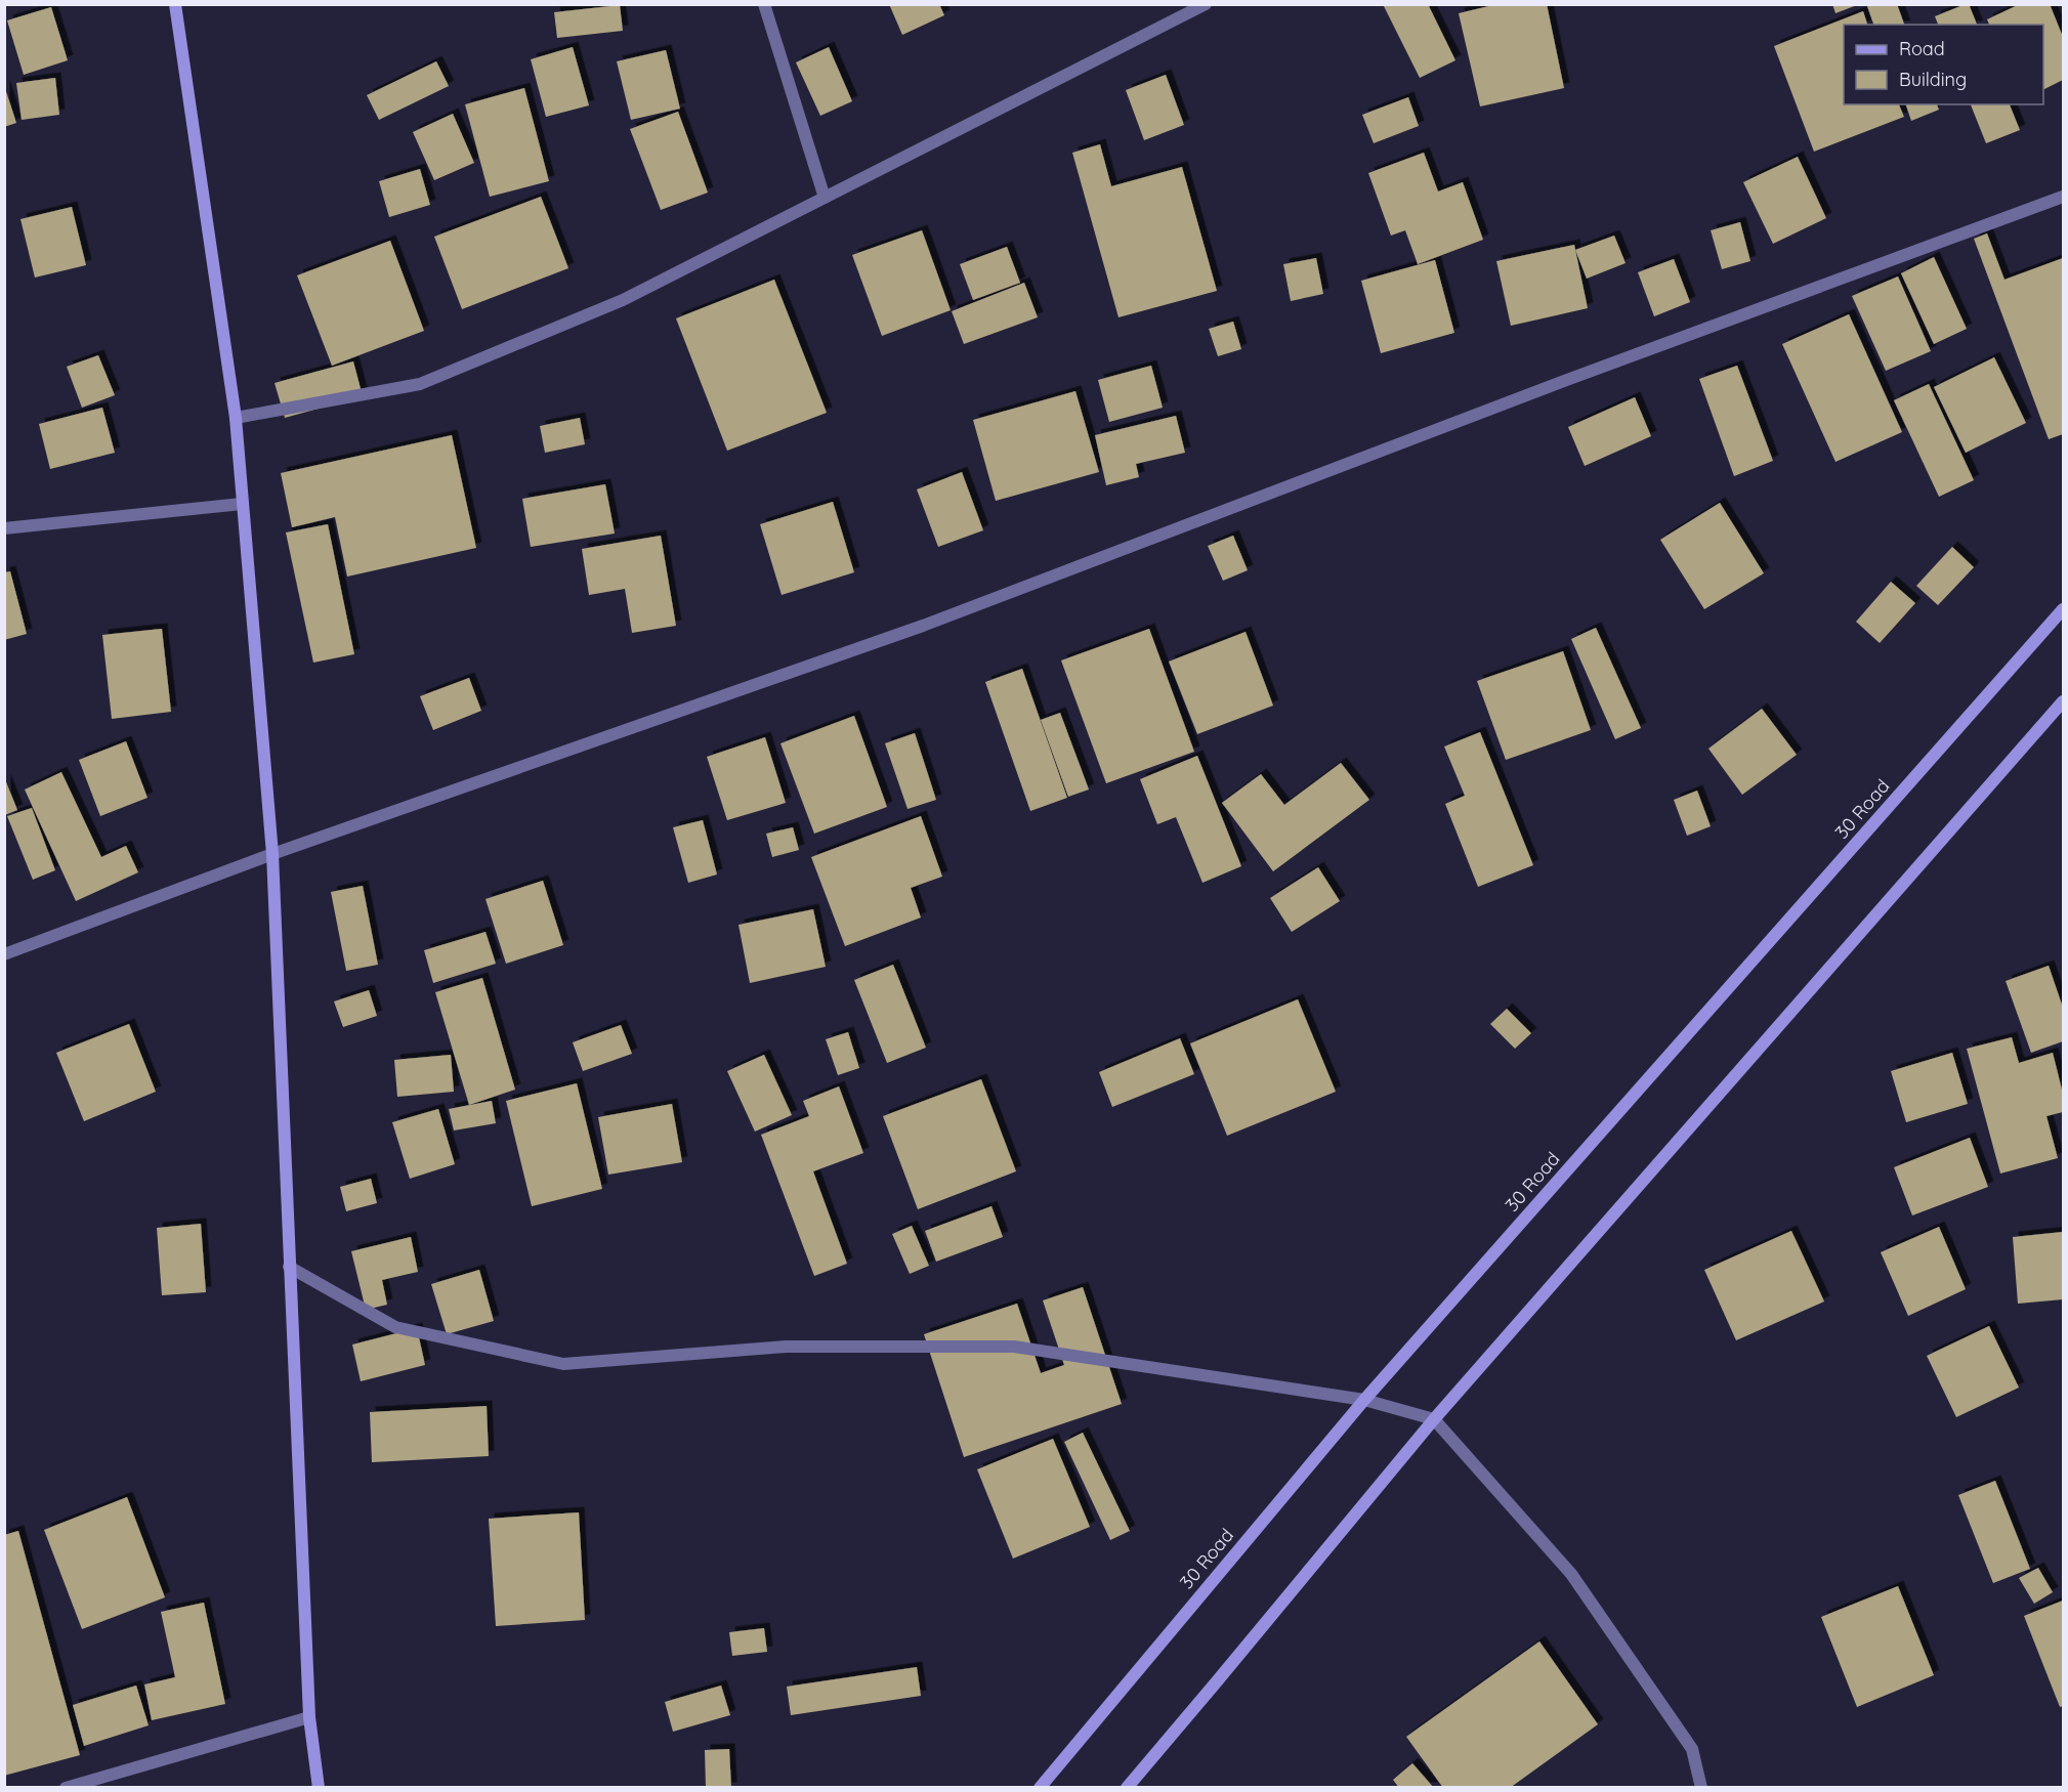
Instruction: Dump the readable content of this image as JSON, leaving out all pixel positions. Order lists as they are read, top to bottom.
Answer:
{
  "streets": {
    "main road": ["30 Road"]
  },
  "legend": ["Road", "Building"]
}
